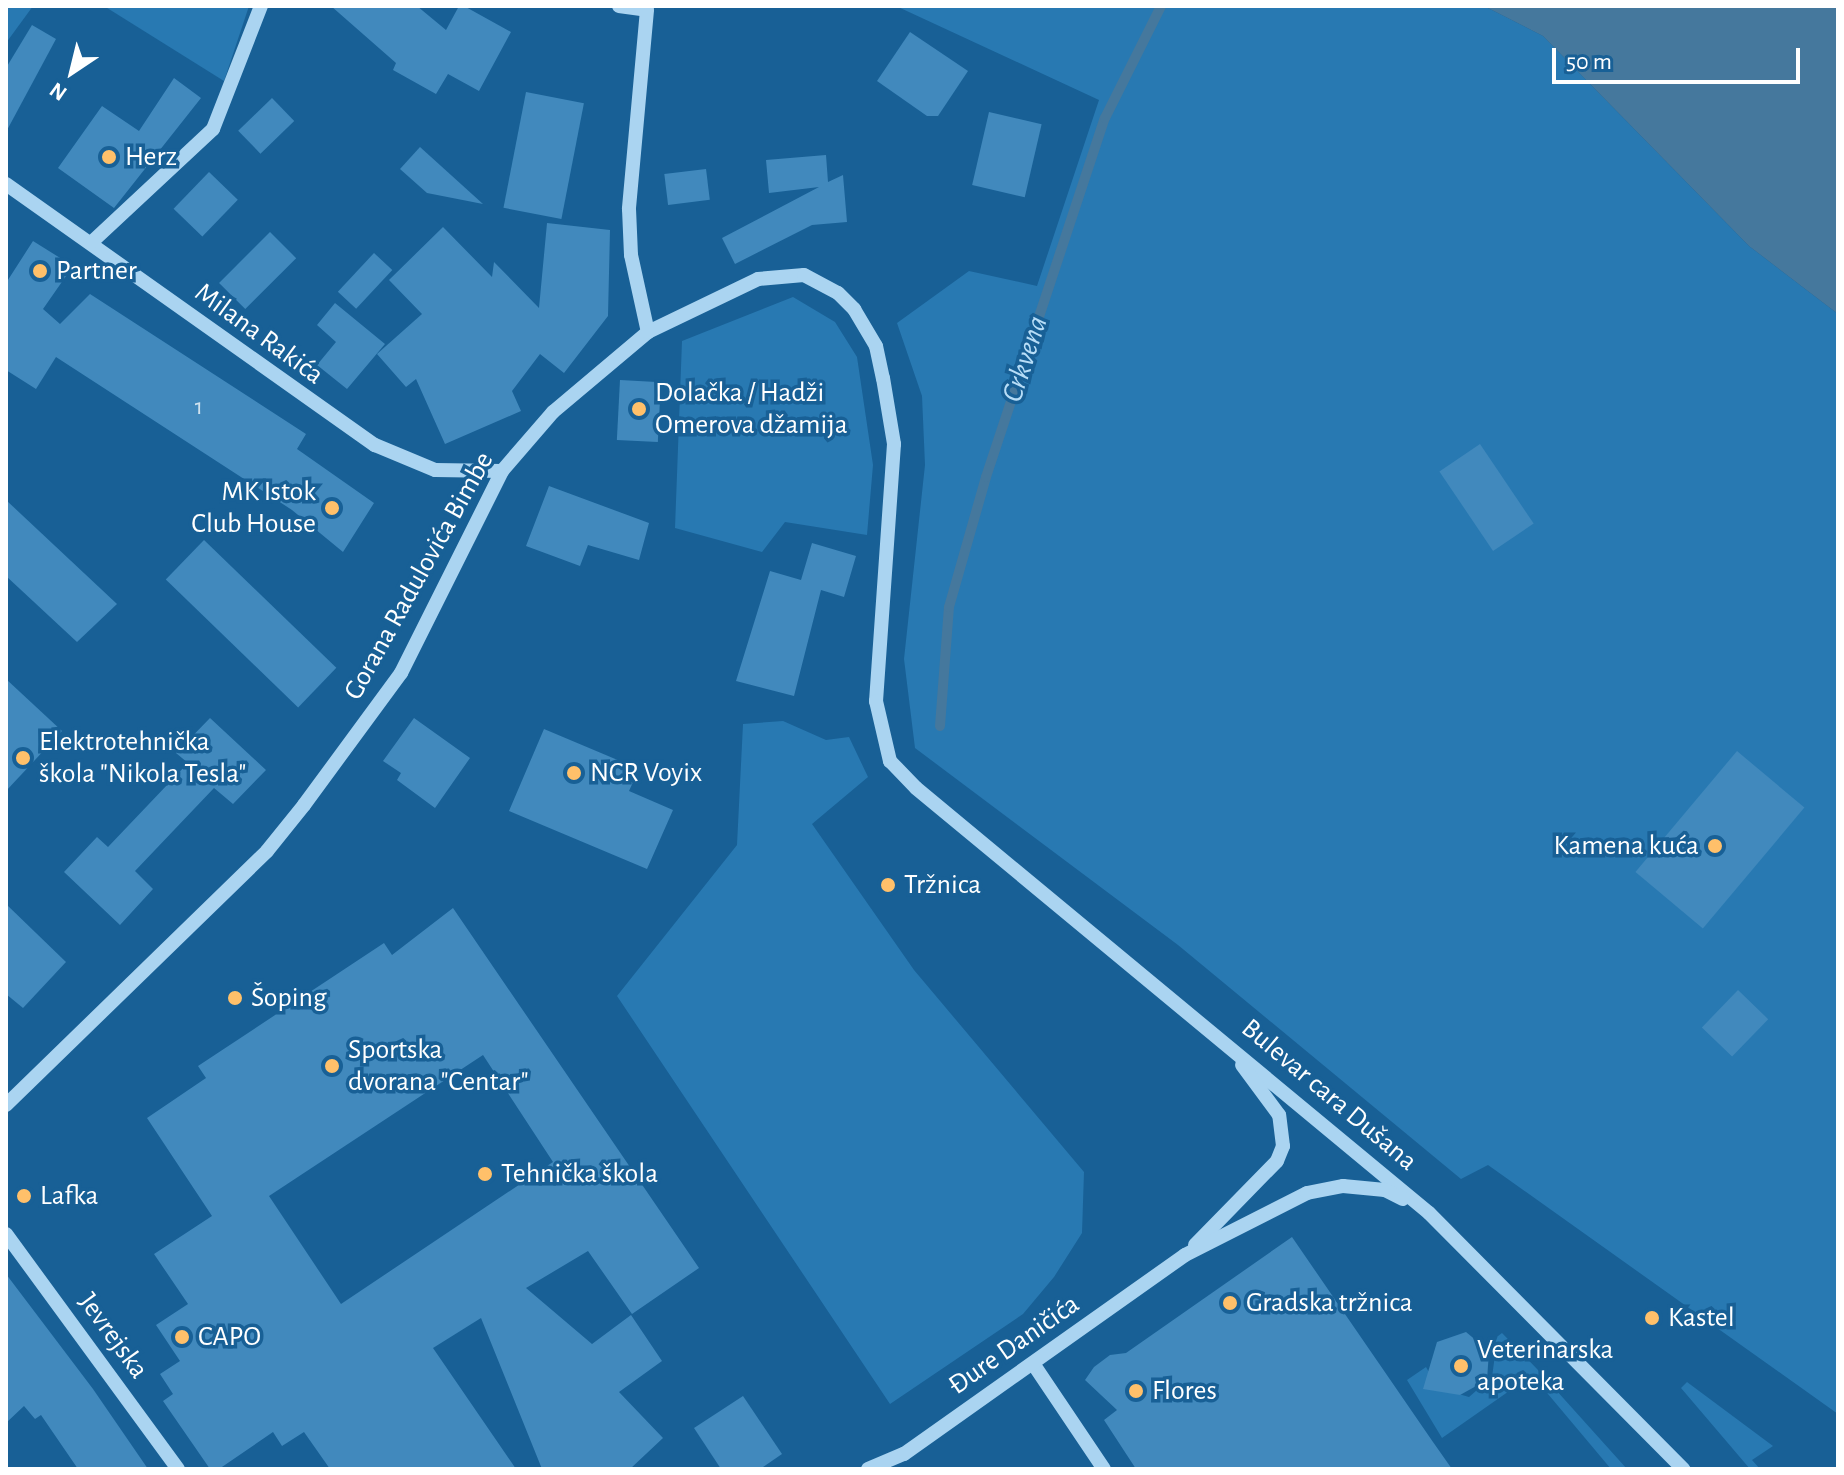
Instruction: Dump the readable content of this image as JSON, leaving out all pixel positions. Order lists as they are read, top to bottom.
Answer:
{
  "streets": {
    "street": [
      "Milana Rakića",
      "Gorana Radulovića Bimbe",
      "Bulevar cara Dušana",
      "Jevrejska",
      "Đure Daničića"
    ]
  },
  "crossings": [
    ["Milana Rakića", "Gorana Radulovića Bimbe"],
    ["Gorana Radulovića Bimbe", "Bulevar cara Dušana"],
    ["Bulevar cara Dušana", "Đure Daničića"]
  ],
  "water": ["Crkvena"],
  "places": [
    "Herz",
    "Partner",
    "Dolačka / Hadži Omerova džamija",
    "MK Istok Club House",
    "Elektrotehnička škola \"Nikola Tesla\"",
    "NCR Voyix",
    "Kamena kuća",
    "Tržnica",
    "Šoping",
    "Sportska dvorana \"Centar\"",
    "Tehnička škola",
    "Lafka",
    "Gradska tržnica",
    "Kastel",
    "CAPO",
    "Veterinarska apoteka",
    "Flores"
  ],
  "house_numbers": ["1"],
  "scale_bar": "50 m",
  "north": "bottom left"
}
